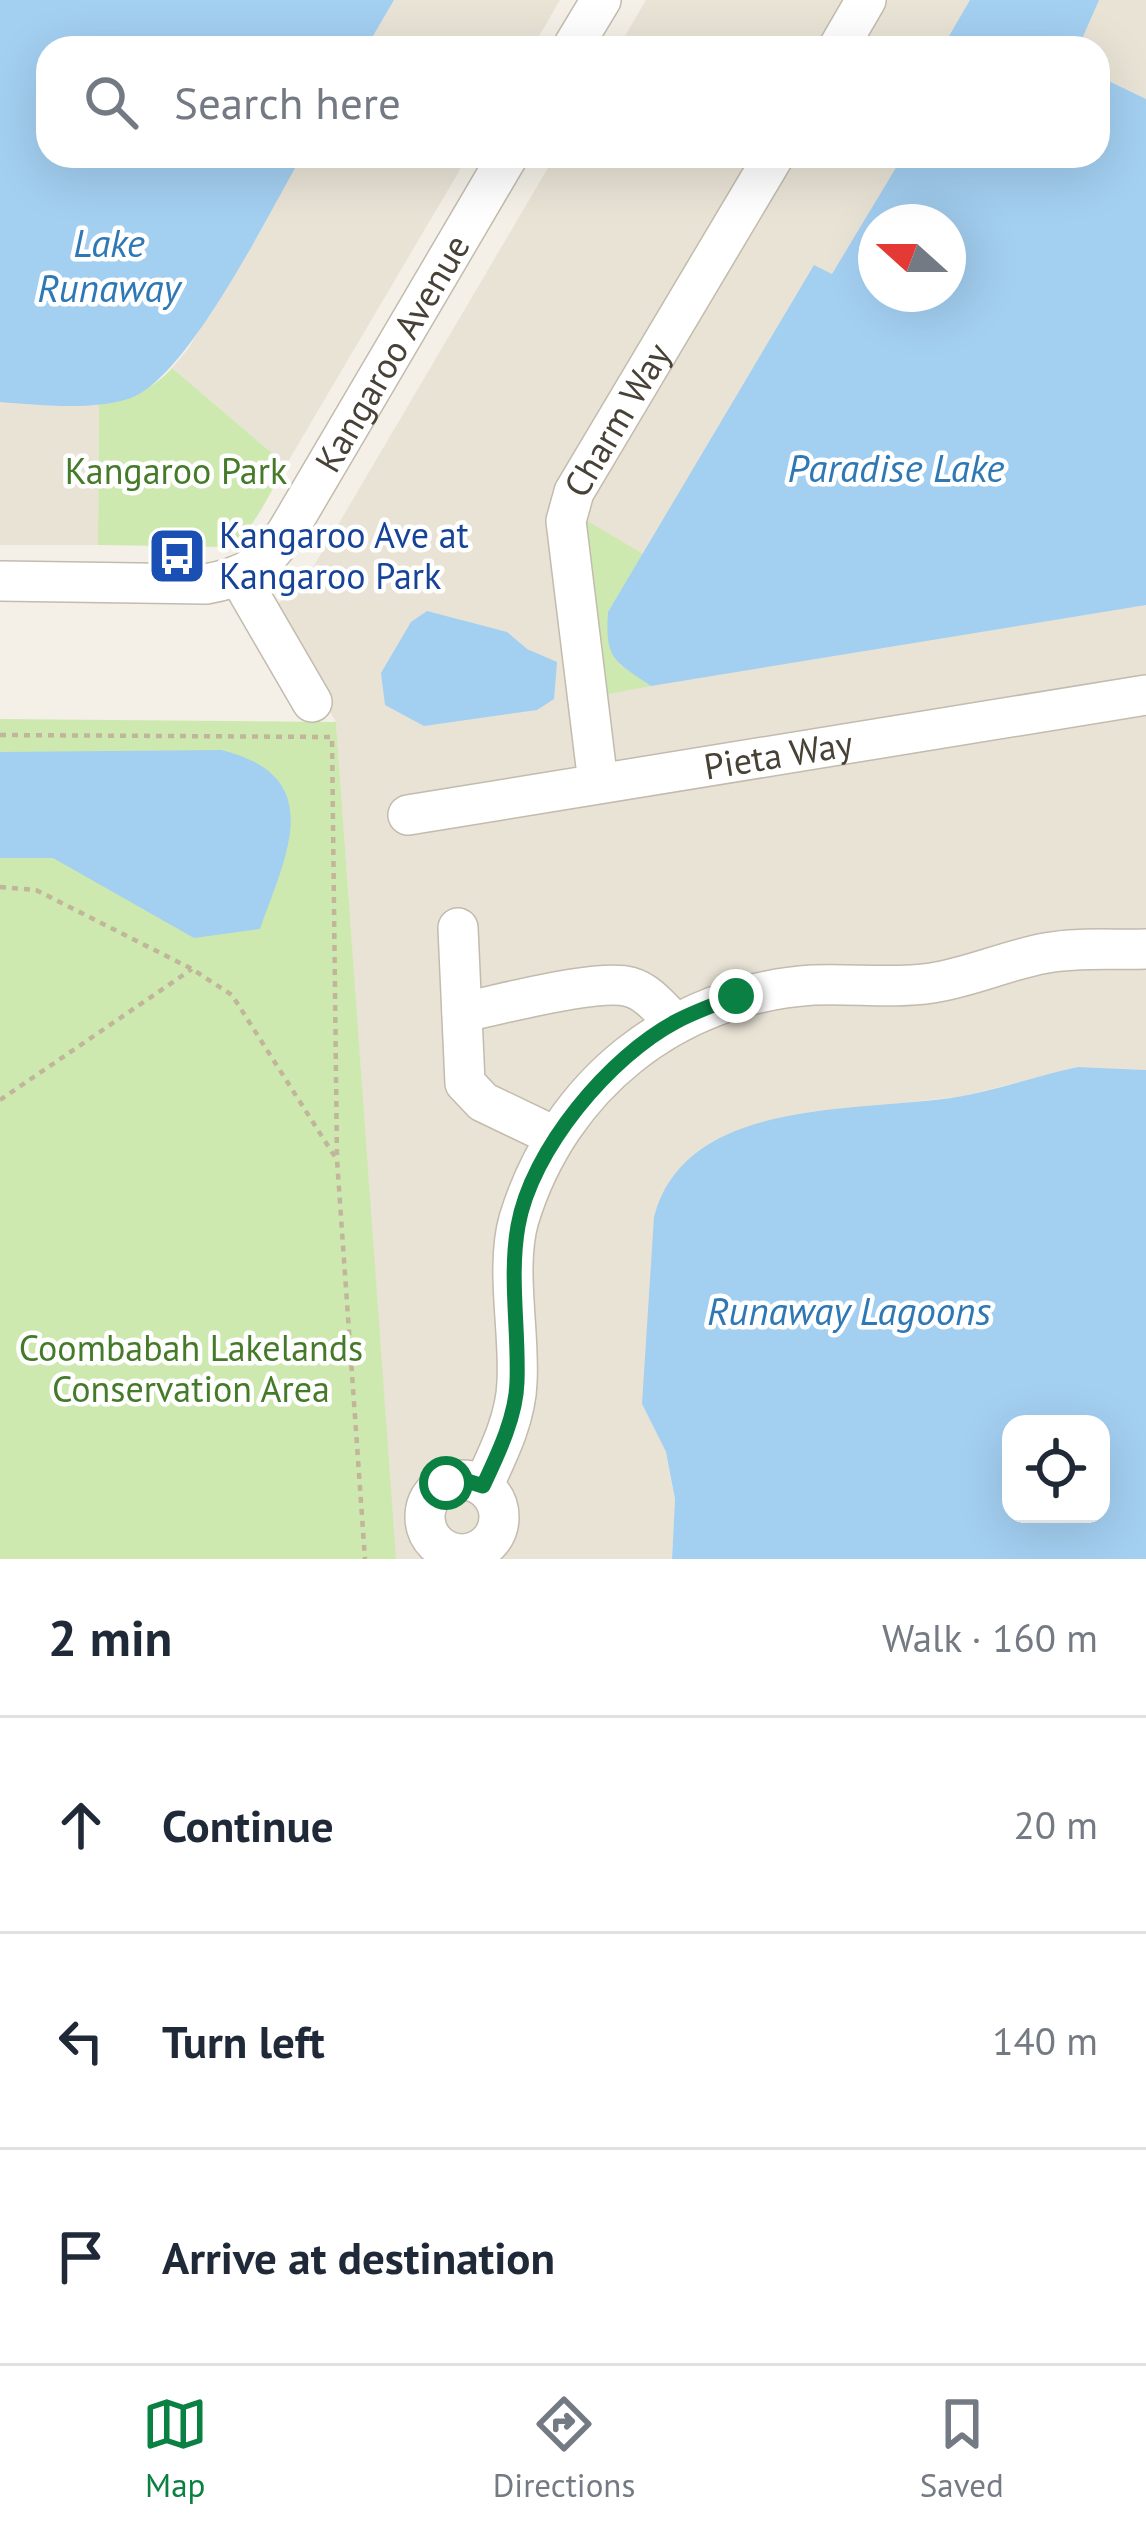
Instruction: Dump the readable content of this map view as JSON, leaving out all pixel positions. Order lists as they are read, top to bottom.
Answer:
{
  "streets": {
    "street": ["Kangaroo Avenue", "Charm Way", "Pieta Way"]
  },
  "crossings": [
    ["Charm Way", "Pieta Way"]
  ],
  "water": ["Lake Runaway", "Paradise Lake", "Runaway Lagoons"],
  "parks": ["Kangaroo Park", "Coombabah Lakelands Conservation Area"],
  "places": {
    "bus stop": ["Kangaroo Ave at Kangaroo Park"]
  },
  "north": "left",
  "page": {
    "search": "Search here",
    "heading": ["2 min", "Walk · 160 m"],
    "list": [
      ["Continue", "20 m"],
      ["Turn left", "140 m"],
      "Arrive at destination"
    ],
    "nav": ["Map", "Directions", "Saved"]
  }
}
